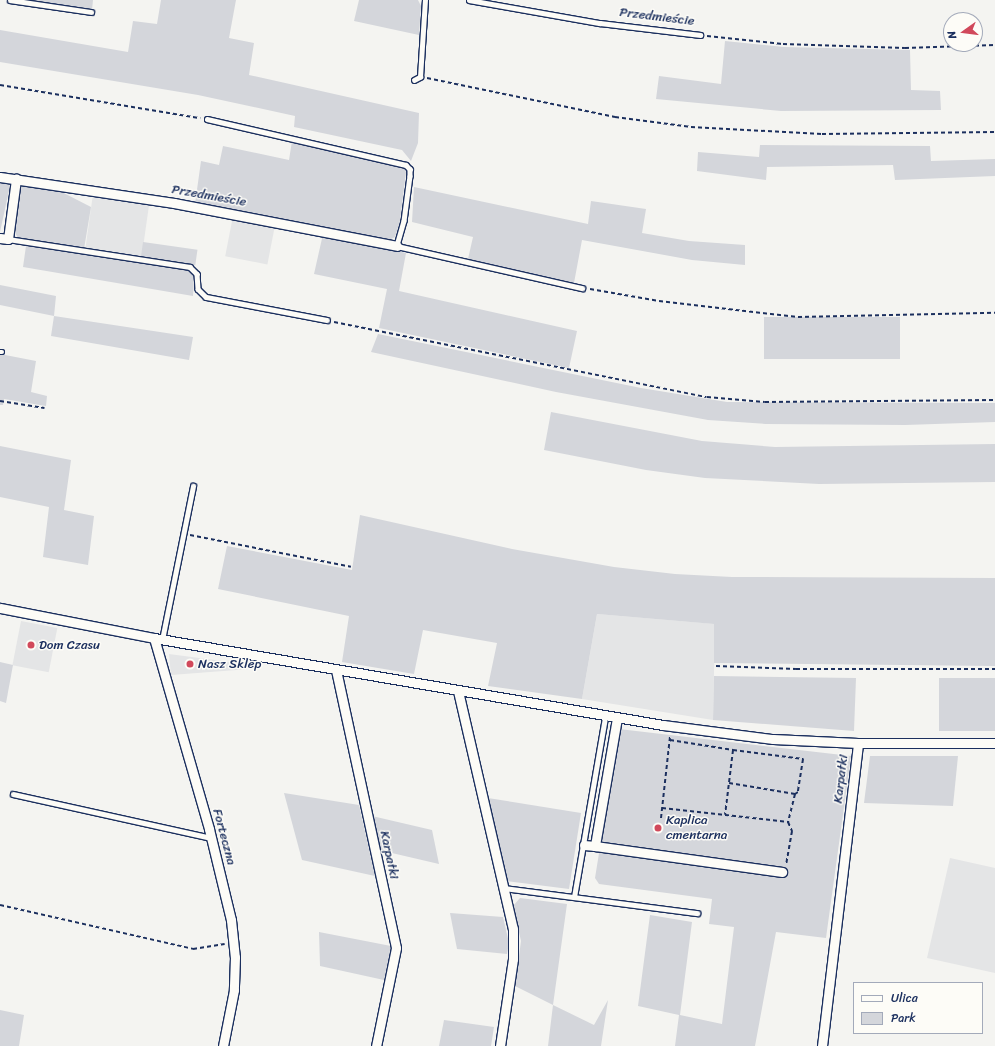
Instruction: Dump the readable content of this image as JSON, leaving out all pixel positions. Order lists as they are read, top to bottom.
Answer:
{
  "streets": {
    "street": ["Przedmieście", "Karpatki", "Forteczna"]
  },
  "crossings": [
    ["Karpatki", "Forteczna"]
  ],
  "places": ["Dom Czasu", "Nasz Sklep", "Kaplica cmentarna"],
  "legend": ["Ulica", "Park"],
  "north": "left"
}
